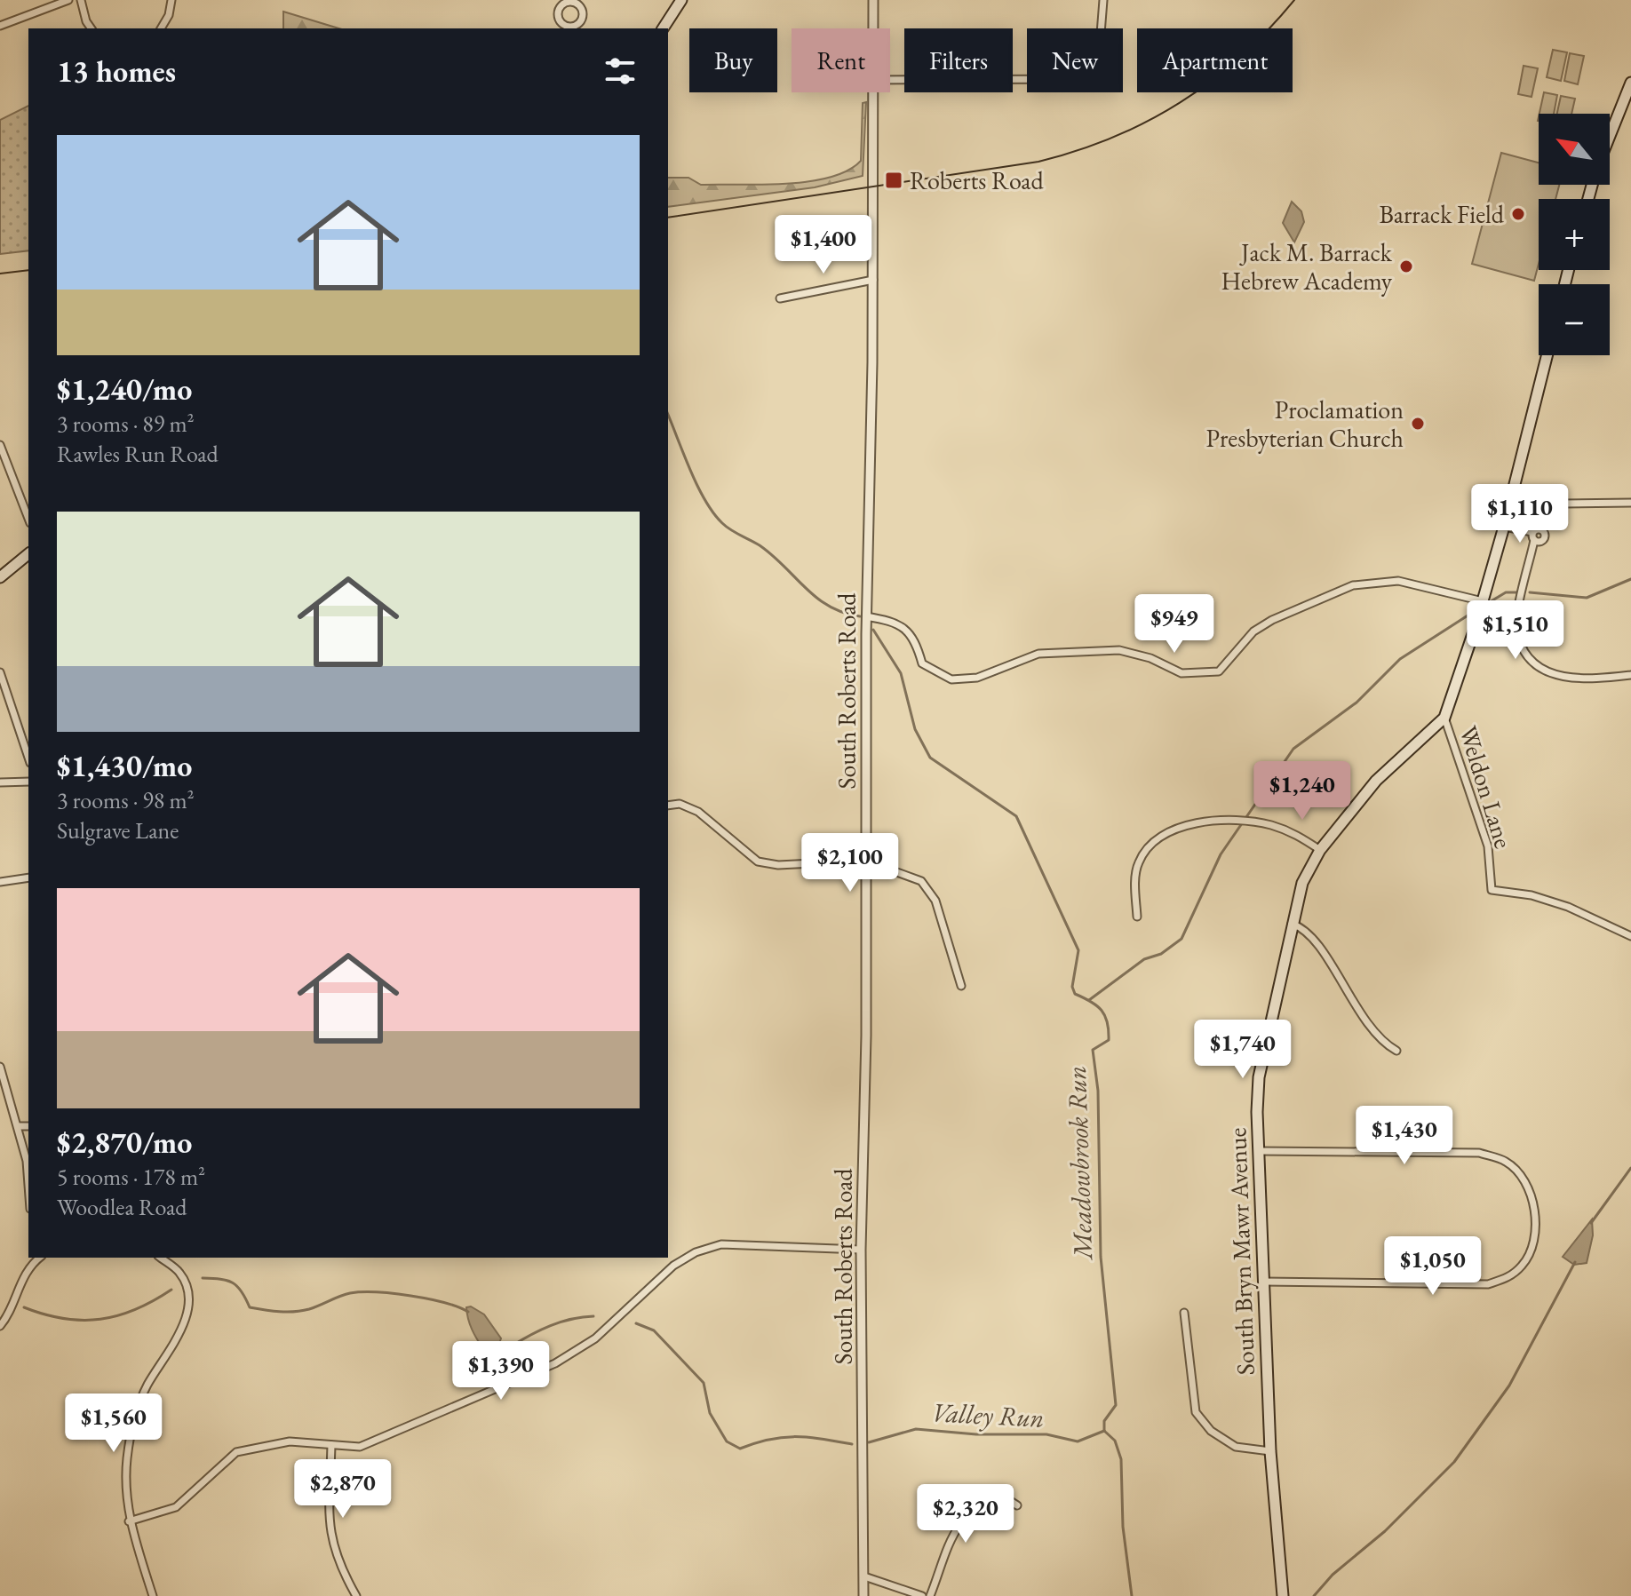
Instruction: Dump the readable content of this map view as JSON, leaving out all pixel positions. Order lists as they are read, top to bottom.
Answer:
{
  "streets": {
    "main road": ["South Bryn Mawr Avenue"],
    "street": ["South Roberts Road", "Weldon Lane"]
  },
  "crossings": [
    ["Weldon Lane", "South Bryn Mawr Avenue"]
  ],
  "water": ["Meadowbrook Run", "Valley Run"],
  "places": {
    "transit": ["Roberts Road"],
    "other": ["Barrack Field", "Jack M. Barrack Hebrew Academy", "Proclamation Presbyterian Church"]
  },
  "north": "top left",
  "page": {
    "chip": [
      "Buy",
      "Rent",
      "Filters",
      "New",
      "Apartment"
    ],
    "heading": "13 homes",
    "map_buttons": ["+", "−"],
    "list": [
      {
        "name": "$1,240/mo",
        "note": "3 rooms · 89 m² · Rawles Run Road"
      },
      {
        "name": "$1,430/mo",
        "note": "3 rooms · 98 m² · Sulgrave Lane"
      },
      {
        "name": "$2,870/mo",
        "note": "5 rooms · 178 m² · Woodlea Road"
      }
    ],
    "price": [
      "$1,400",
      "$1,110",
      "$949",
      "$1,510",
      "$1,240",
      "$2,100",
      "$1,740",
      "$1,430",
      "$1,050",
      "$1,390",
      "$1,560",
      "$2,870",
      "$2,320"
    ]
  }
}
